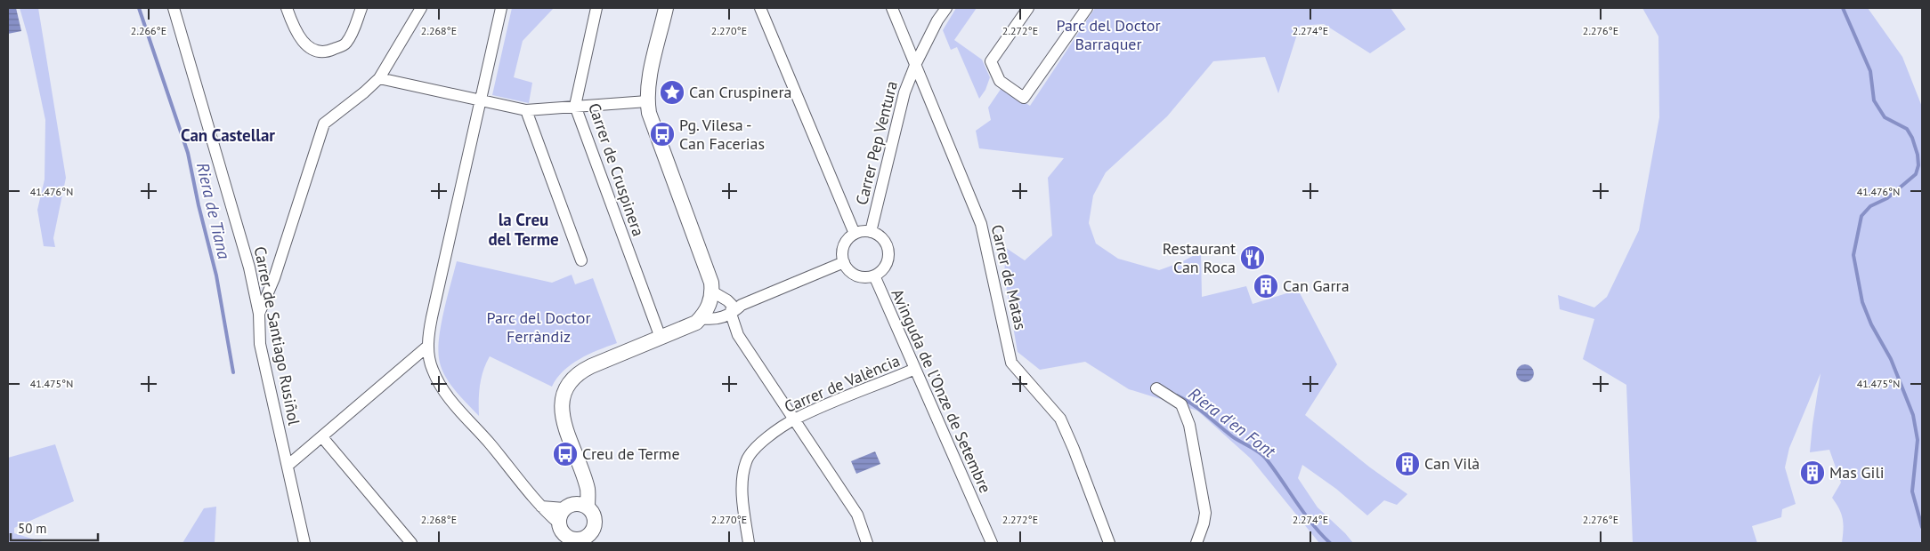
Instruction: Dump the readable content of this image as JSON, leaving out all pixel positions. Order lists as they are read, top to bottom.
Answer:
{
  "streets": {
    "street": [
      "Carrer Pep Ventura",
      "Carrer de Cruspinera",
      "Carrer de Matas",
      "Carrer de Santiago Rusiñol",
      "Carrer de València",
      "Avinguda de l'Onze de Setembre"
    ]
  },
  "crossings": [
    ["Carrer Pep Ventura", "Carrer de Matas"],
    ["Carrer Pep Ventura", "Avinguda de l'Onze de Setembre"],
    ["Carrer de València", "Avinguda de l'Onze de Setembre"]
  ],
  "districts": ["Can Castellar", "la Creu del Terme"],
  "water": ["Riera de Tiana", "Riera d'en Font"],
  "parks": ["Parc del Doctor Barraquer", "Parc del Doctor Ferràndiz"],
  "places": {
    "place": ["Can Cruspinera"],
    "bus stop": ["Pg. Vilesa - Can Facerias", "Creu de Terme"],
    "restaurant": ["Restaurant Can Roca"],
    "building": ["Can Garra", "Can Vilà", "Mas Gili"]
  },
  "scale_bar": "50 m",
  "coordinates": [
    "2.266°E",
    "2.268°E",
    "2.270°E",
    "2.272°E",
    "2.274°E",
    "2.276°E",
    "41.476°N",
    "41.475°N"
  ]
}
